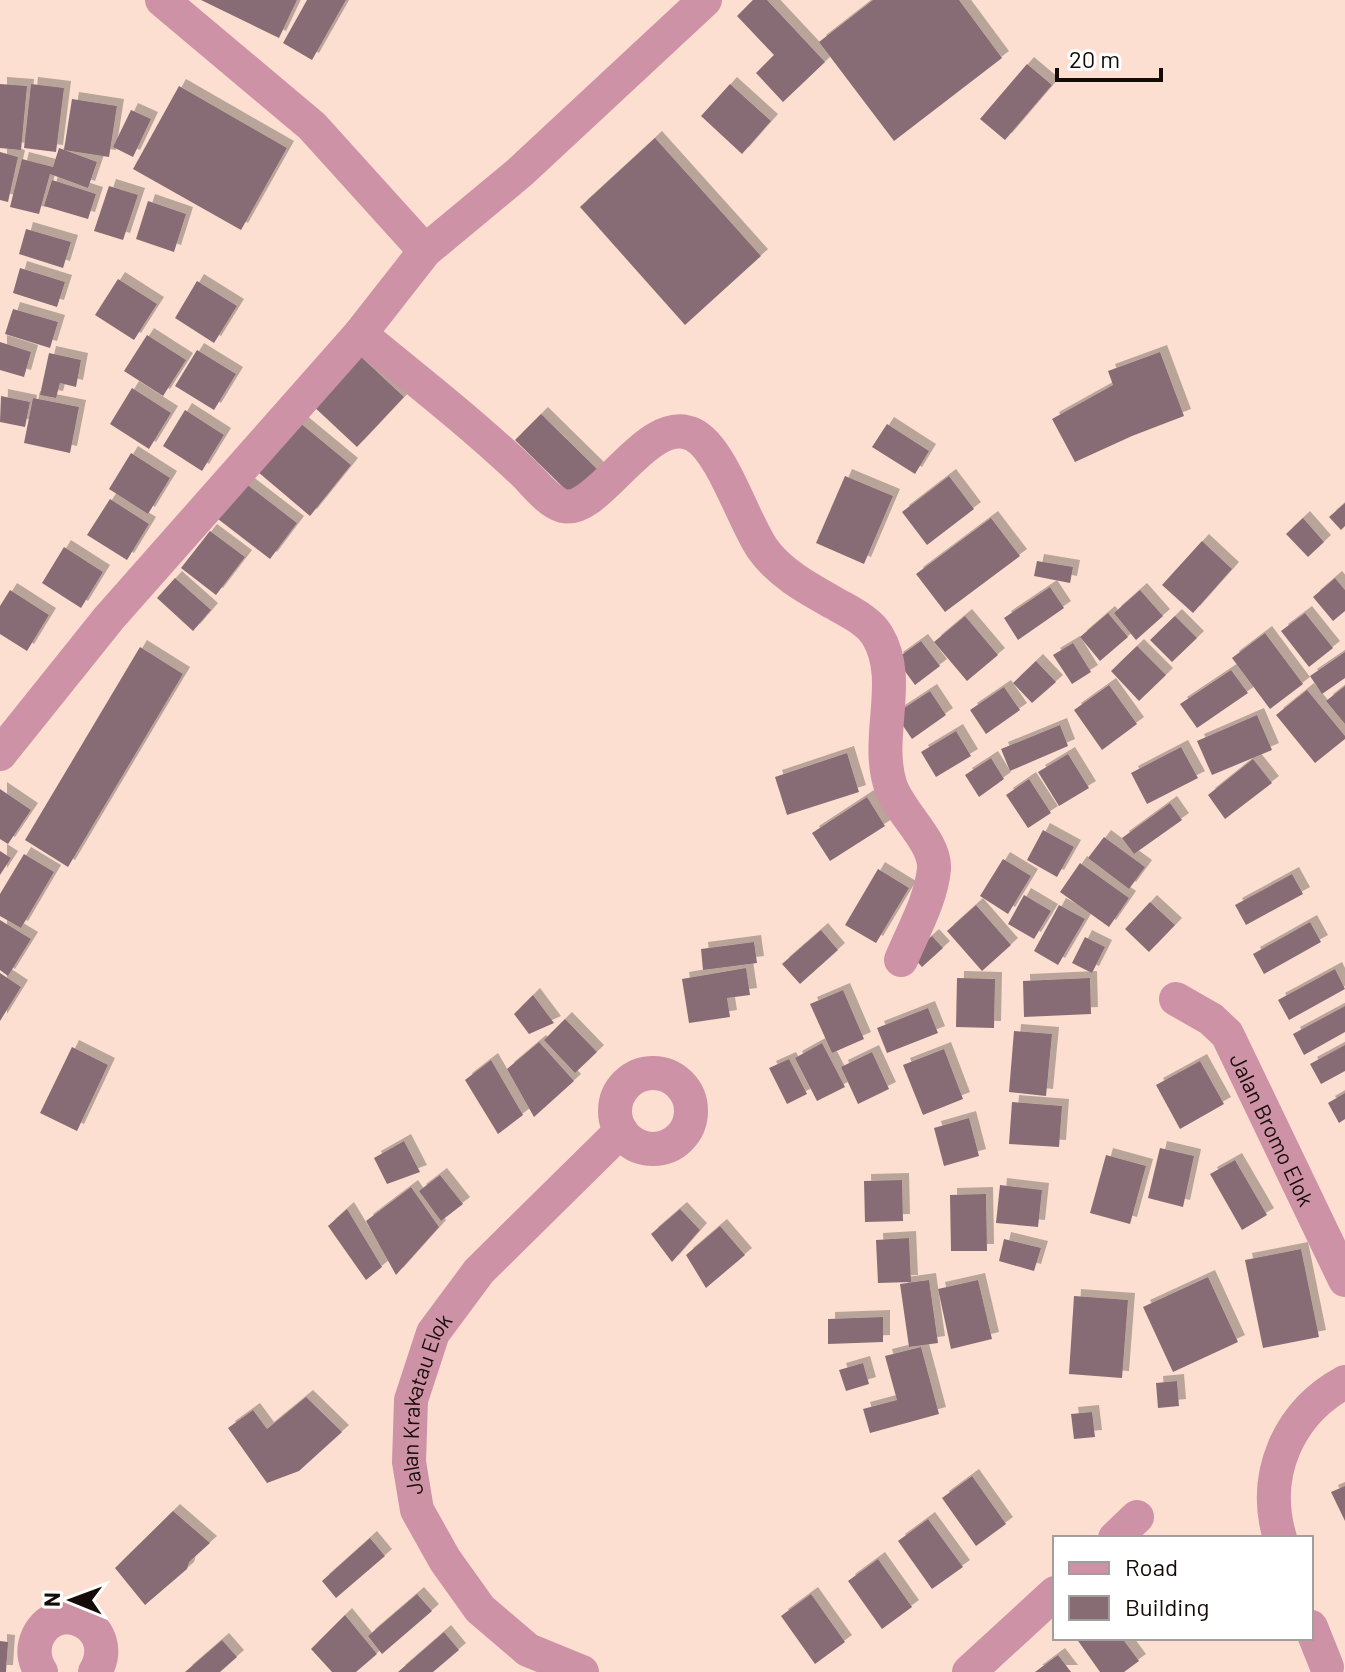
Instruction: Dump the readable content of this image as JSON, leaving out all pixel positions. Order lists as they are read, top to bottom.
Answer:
{
  "streets": {
    "street": ["Jalan Bromo Elok", "Jalan Krakatau Elok"]
  },
  "legend": ["Road", "Building"],
  "scale_bar": "20 m",
  "north": "left"
}
